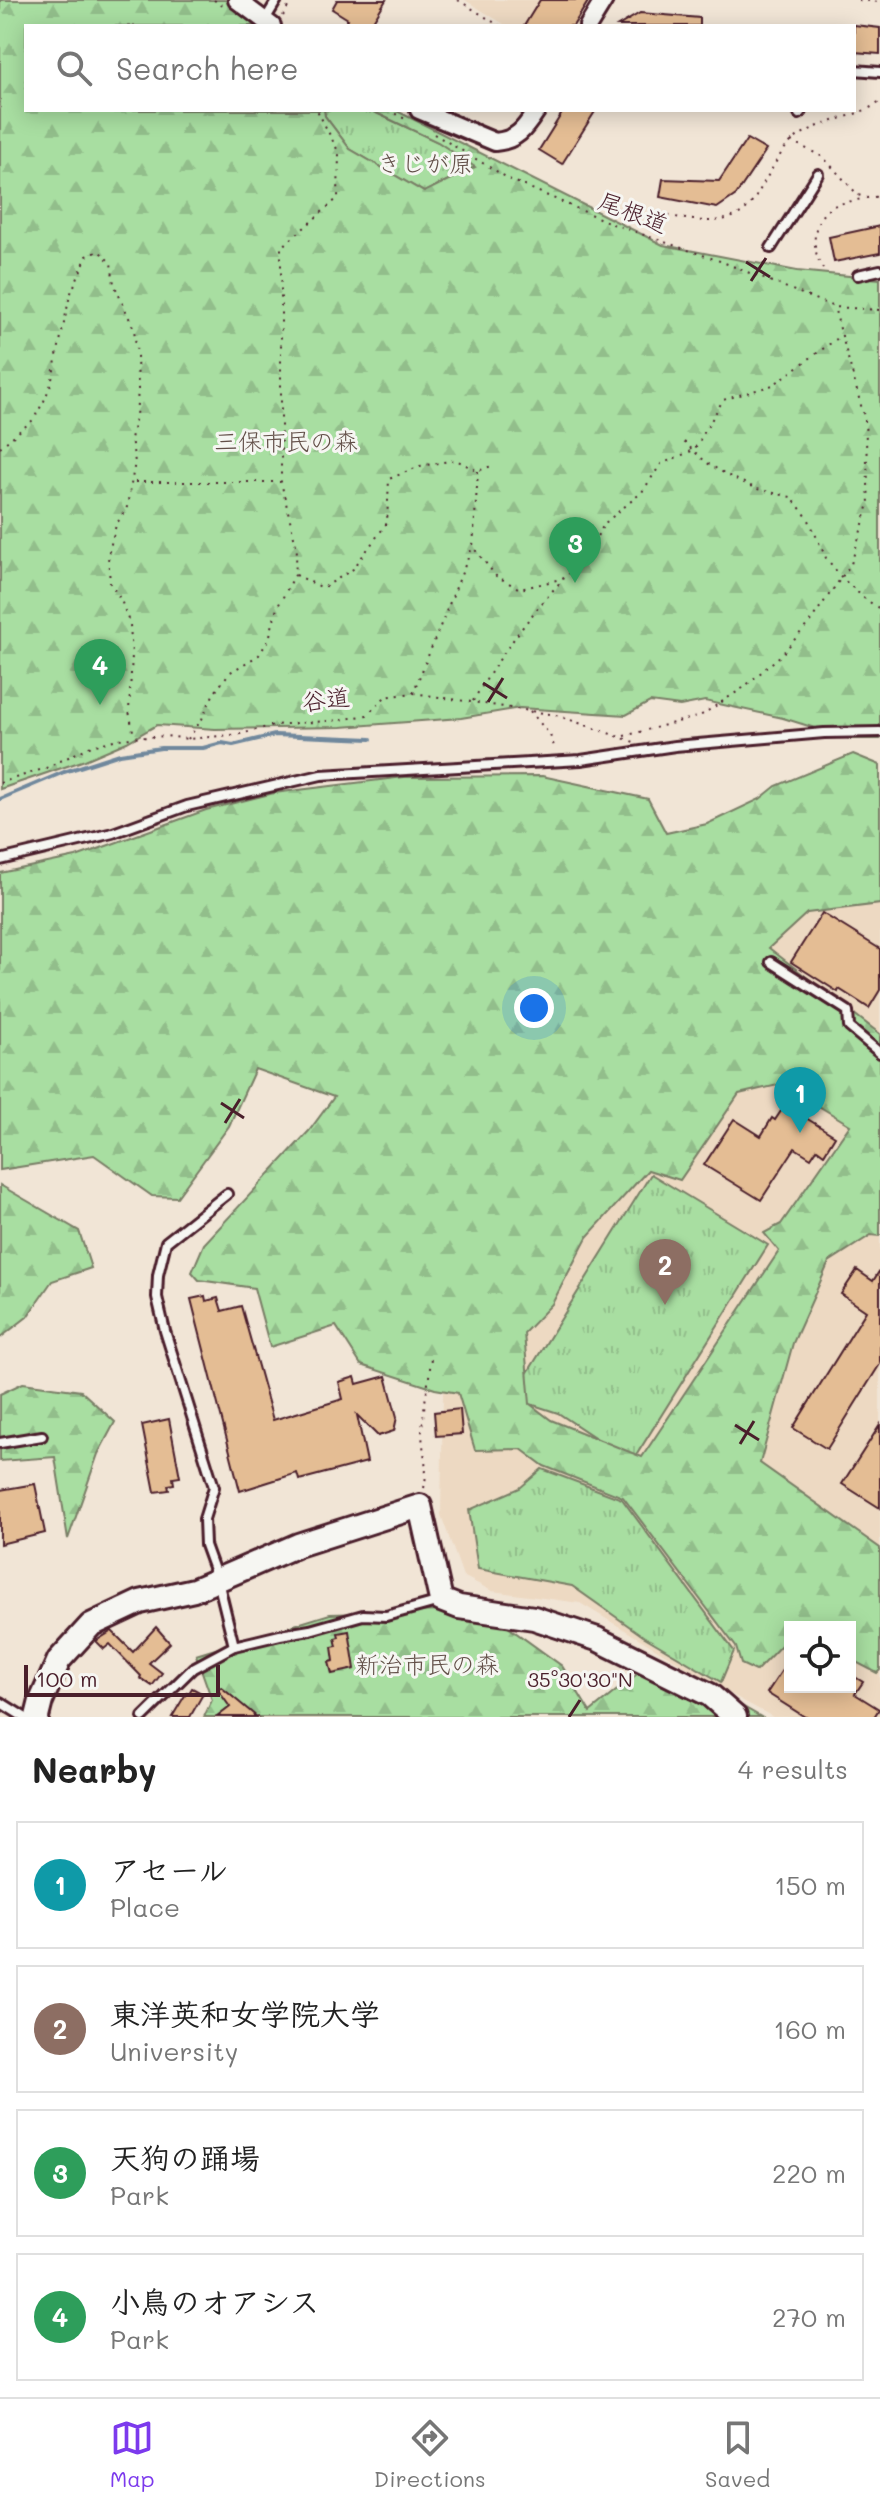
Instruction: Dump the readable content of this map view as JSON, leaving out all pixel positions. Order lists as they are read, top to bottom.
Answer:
{
  "streets": {
    "path": ["尾根道", "谷道"]
  },
  "parks": ["きじが原", "三保市民の森", "新治市民の森"],
  "scale_bar": "100 m",
  "page": {
    "search": "Search here",
    "pins": [
      "3",
      "4",
      "1",
      "2"
    ],
    "scale": "100 m",
    "heading": ["Nearby", "4 results"],
    "list": [
      {
        "mark": "1",
        "name": "アセール",
        "note": "Place",
        "value": "150 m"
      },
      {
        "mark": "2",
        "name": "東洋英和女学院大学",
        "note": "University",
        "value": "160 m"
      },
      {
        "mark": "3",
        "name": "天狗の踊場",
        "note": "Park",
        "value": "220 m"
      },
      {
        "mark": "4",
        "name": "小鳥のオアシス",
        "note": "Park",
        "value": "270 m"
      }
    ],
    "nav": ["Map", "Directions", "Saved"]
  },
  "coordinates": ["35°30'30\"N"]
}
